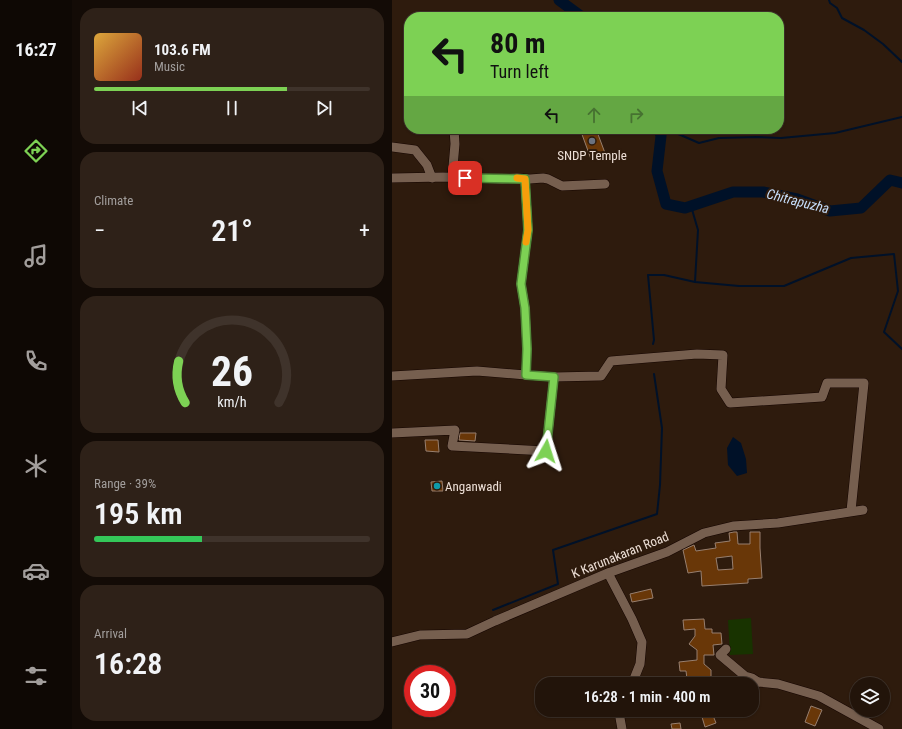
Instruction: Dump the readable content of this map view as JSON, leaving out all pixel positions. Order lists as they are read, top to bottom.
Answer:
{
  "streets": {
    "street": ["K Karunakaran Road"]
  },
  "water": ["Chitrapuzha"],
  "places": ["SNDP Temple", "Anganwadi"],
  "page": {
    "tabs": "16:27",
    "turn": ["80 m", "Turn left"],
    "song": ["103.6 FM", "Music"],
    "tile": [
      "Climate",
      ["Range · 39%", "195 km"],
      ["Arrival", "16:28"]
    ],
    "heat": ["−", "21°", "+"],
    "limit": "30",
    "trip": "16:28 · 1 min · 400 m",
    "gauge": ["26", "km/h"]
  }
}
